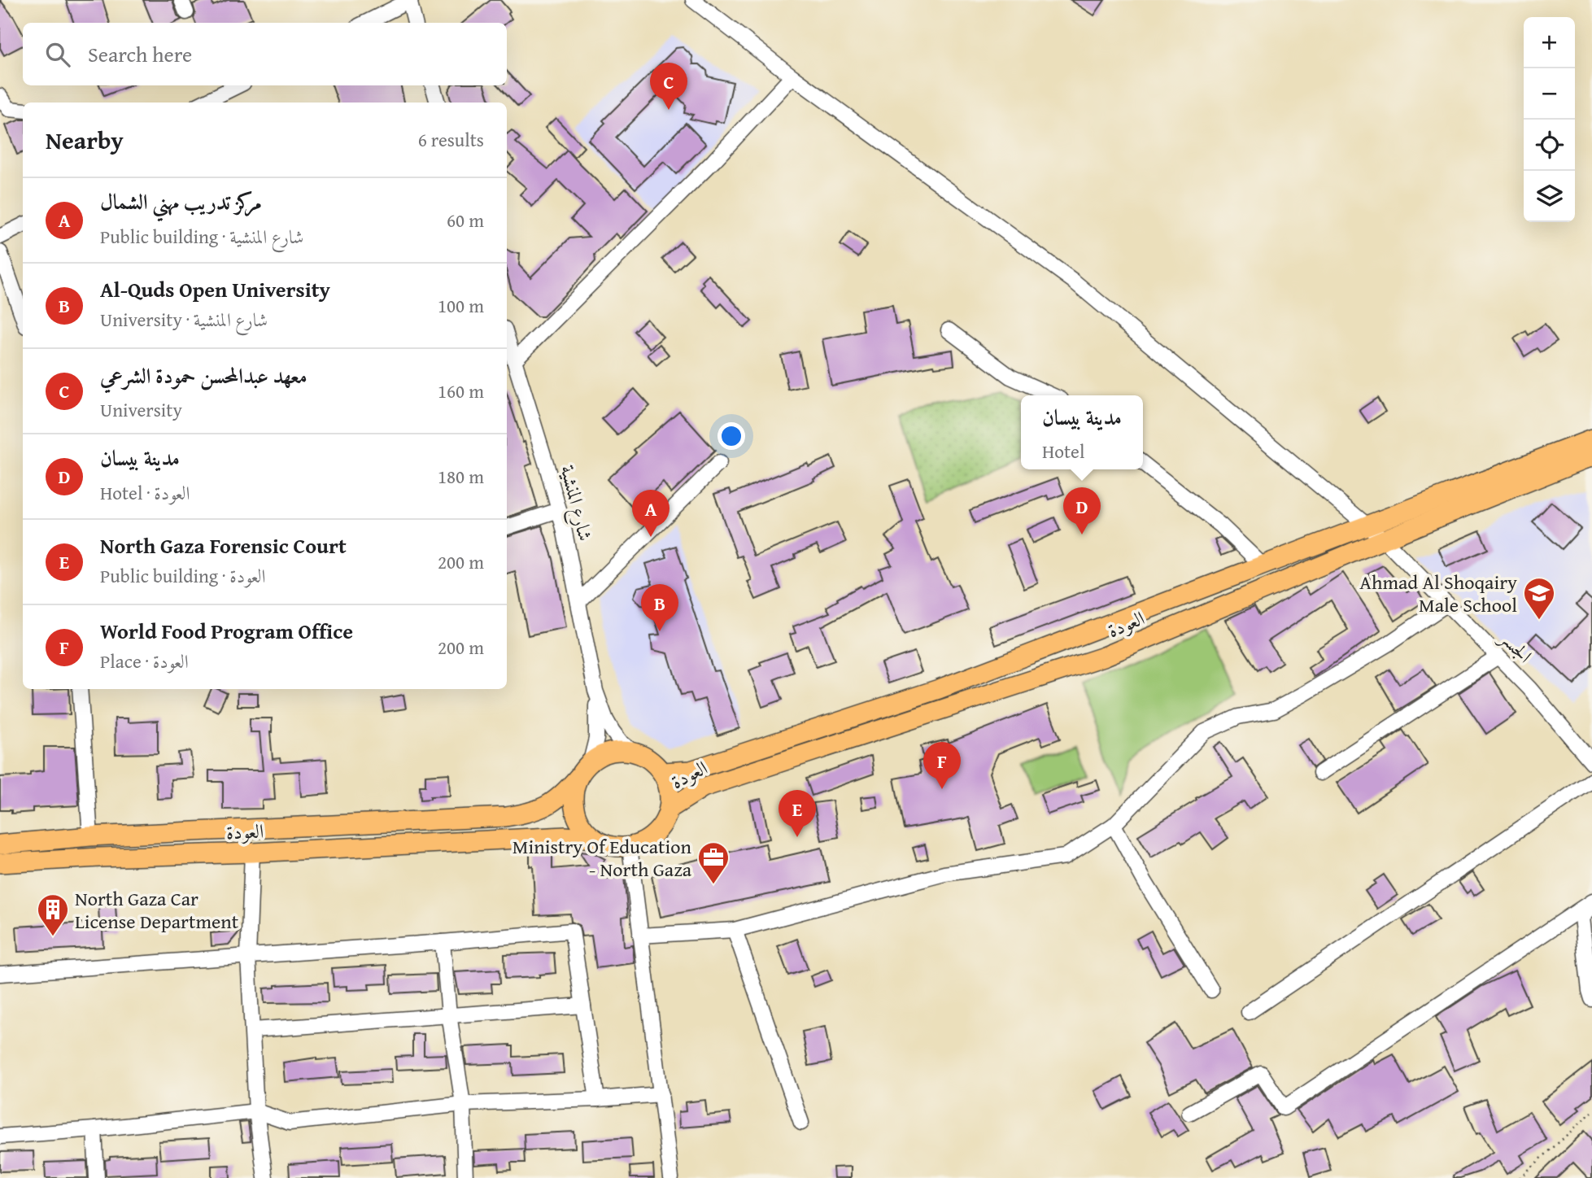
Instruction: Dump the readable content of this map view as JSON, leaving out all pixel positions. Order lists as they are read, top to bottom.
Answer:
{
  "streets": {
    "main road": ["العودة"],
    "street": ["شارع المنشية", "الجسر"]
  },
  "crossings": [
    ["شارع المنشية", "العودة"],
    ["العودة", "الجسر"]
  ],
  "places": {
    "school or university": ["Ahmad Al Shoqairy Male School"],
    "office": ["Ministry Of Education - North Gaza"],
    "building": ["North Gaza Car License Department"]
  },
  "page": {
    "map_buttons": ["+", "−"],
    "search": "Search here",
    "pins": [
      "C",
      "D",
      "A",
      "B",
      "F",
      "E"
    ],
    "heading": ["Nearby", "6 results"],
    "list": [
      {
        "mark": "A",
        "name": "مركز تدريب مهني الشمال",
        "note": "Public building · شارع المنشية",
        "value": "60 m"
      },
      {
        "mark": "B",
        "name": "Al-Quds Open University",
        "note": "University · شارع المنشية",
        "value": "100 m"
      },
      {
        "mark": "C",
        "name": "معهد عبدالمحسن حمودة الشرعي",
        "note": "University",
        "value": "160 m"
      },
      {
        "mark": "D",
        "name": "مدينة بيسان",
        "note": "Hotel · العودة",
        "value": "180 m"
      },
      {
        "mark": "E",
        "name": "North Gaza Forensic Court",
        "note": "Public building · العودة",
        "value": "200 m"
      },
      {
        "mark": "F",
        "name": "World Food Program Office",
        "note": "Place · العودة",
        "value": "200 m"
      }
    ],
    "popup": ["مدينة بيسان", "Hotel"]
  }
}
